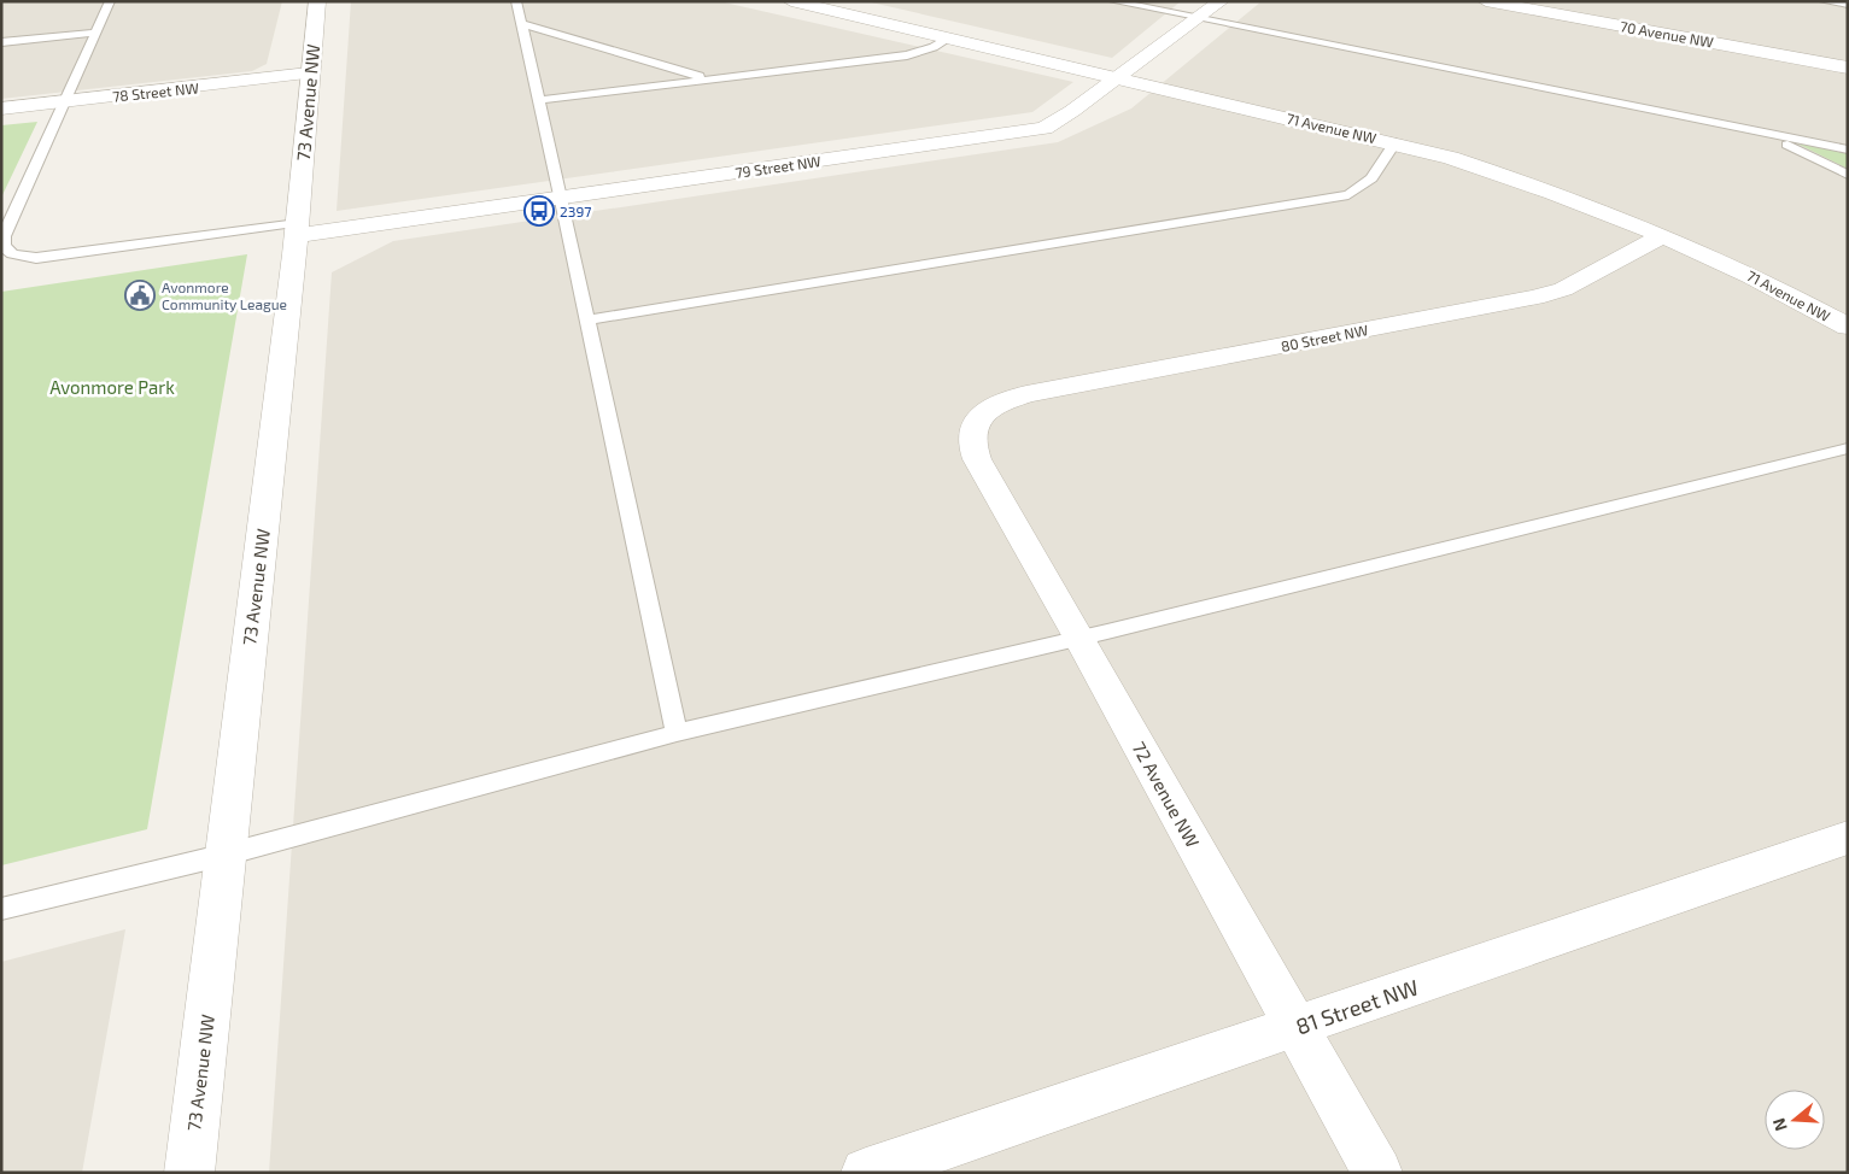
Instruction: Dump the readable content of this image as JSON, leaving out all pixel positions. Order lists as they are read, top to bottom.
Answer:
{
  "streets": {
    "street": [
      "70 Avenue NW",
      "78 Street NW",
      "73 Avenue NW",
      "71 Avenue NW",
      "79 Street NW",
      "80 Street NW",
      "72 Avenue NW",
      "81 Street NW"
    ]
  },
  "crossings": [
    ["78 Street NW", "73 Avenue NW"],
    ["73 Avenue NW", "79 Street NW"],
    ["71 Avenue NW", "79 Street NW"],
    ["71 Avenue NW", "80 Street NW"],
    ["80 Street NW", "72 Avenue NW"],
    ["72 Avenue NW", "81 Street NW"]
  ],
  "parks": ["Avonmore Park"],
  "places": {
    "bus stop": ["2397"],
    "public building": ["Avonmore Community League"]
  },
  "north": "left"
}
